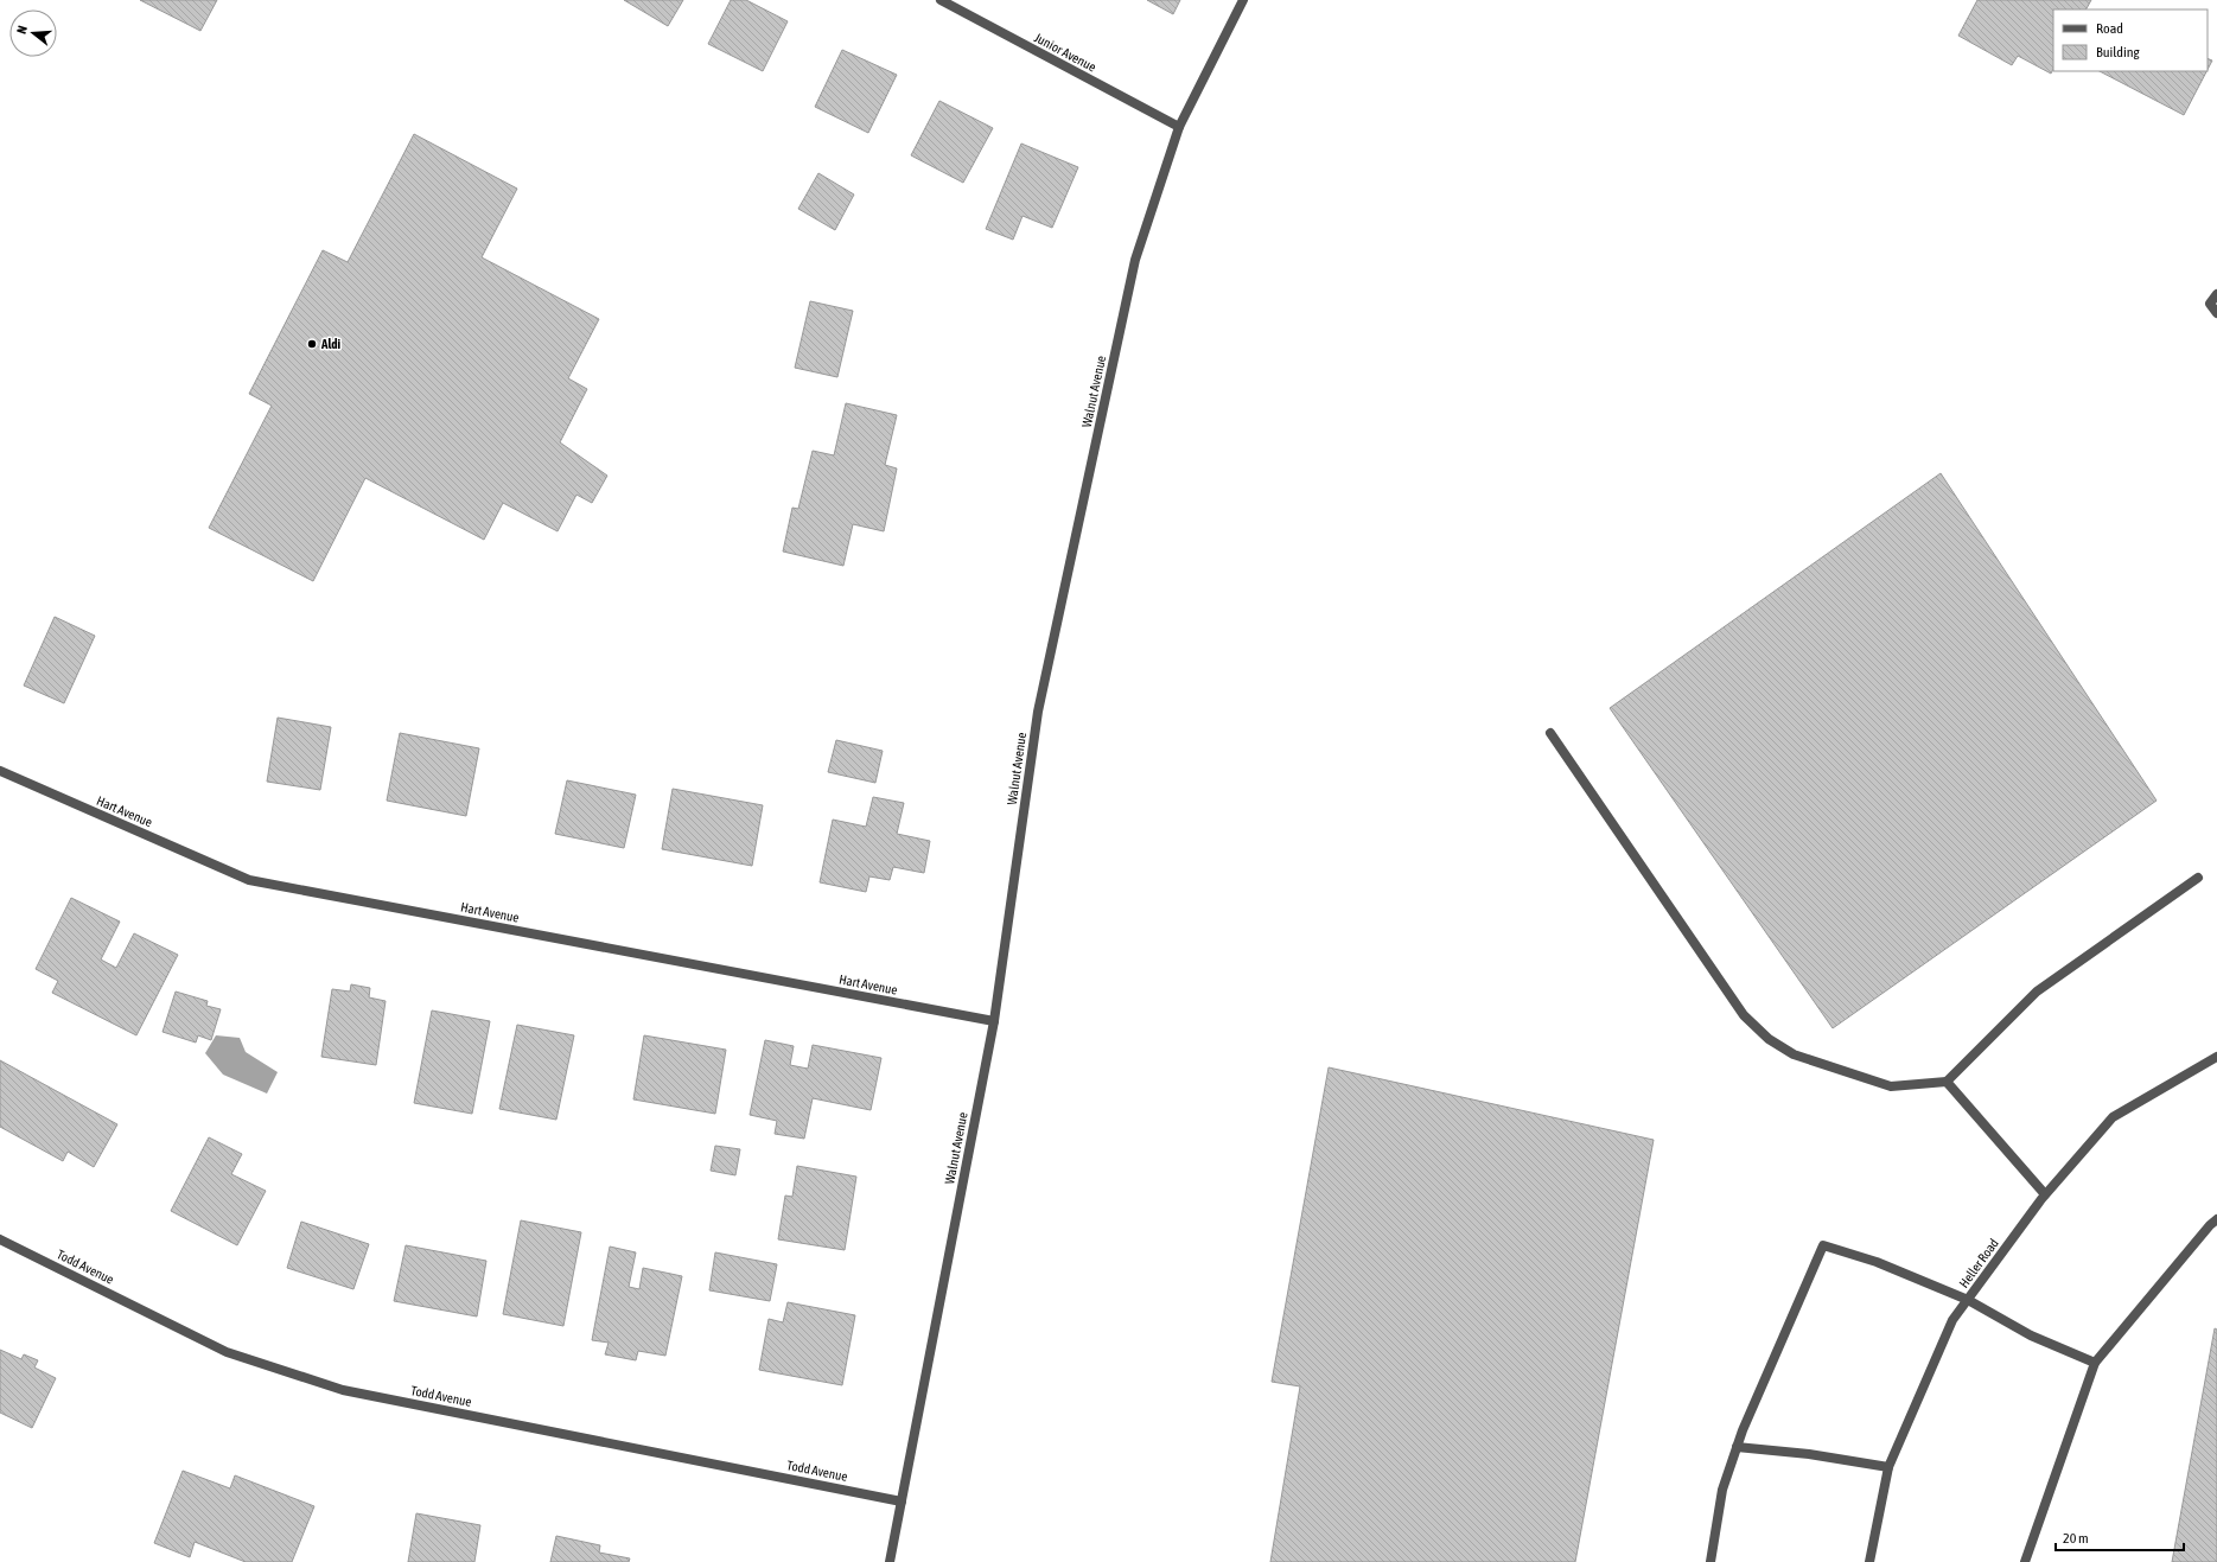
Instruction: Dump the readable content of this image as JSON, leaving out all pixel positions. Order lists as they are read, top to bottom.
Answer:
{
  "streets": {
    "street": [
      "Junior Avenue",
      "Walnut Avenue",
      "Hart Avenue",
      "Heller Road",
      "Todd Avenue"
    ]
  },
  "crossings": [
    ["Junior Avenue", "Walnut Avenue"],
    ["Walnut Avenue", "Hart Avenue"],
    ["Walnut Avenue", "Todd Avenue"]
  ],
  "places": ["Aldi"],
  "legend": ["Road", "Building"],
  "scale_bar": "20 m",
  "north": "left"
}
